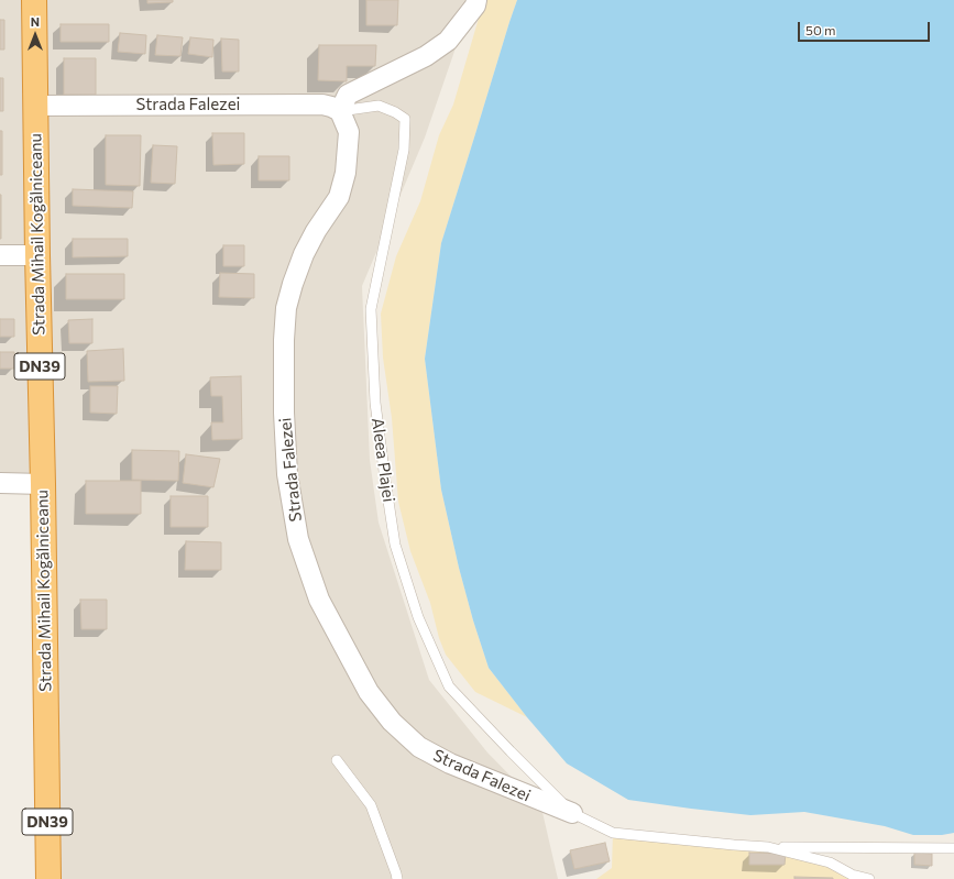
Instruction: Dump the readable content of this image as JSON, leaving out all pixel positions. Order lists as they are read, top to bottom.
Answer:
{
  "streets": {
    "highway": ["Strada Mihail Kogălniceanu", "DN39"],
    "street": ["Strada Falezei"],
    "lane": ["Aleea Plajei"]
  },
  "crossings": [
    ["Strada Falezei", "Strada Mihail Kogălniceanu"],
    ["Strada Falezei", "Aleea Plajei"]
  ],
  "scale_bar": "50 m",
  "north": "top"
}
